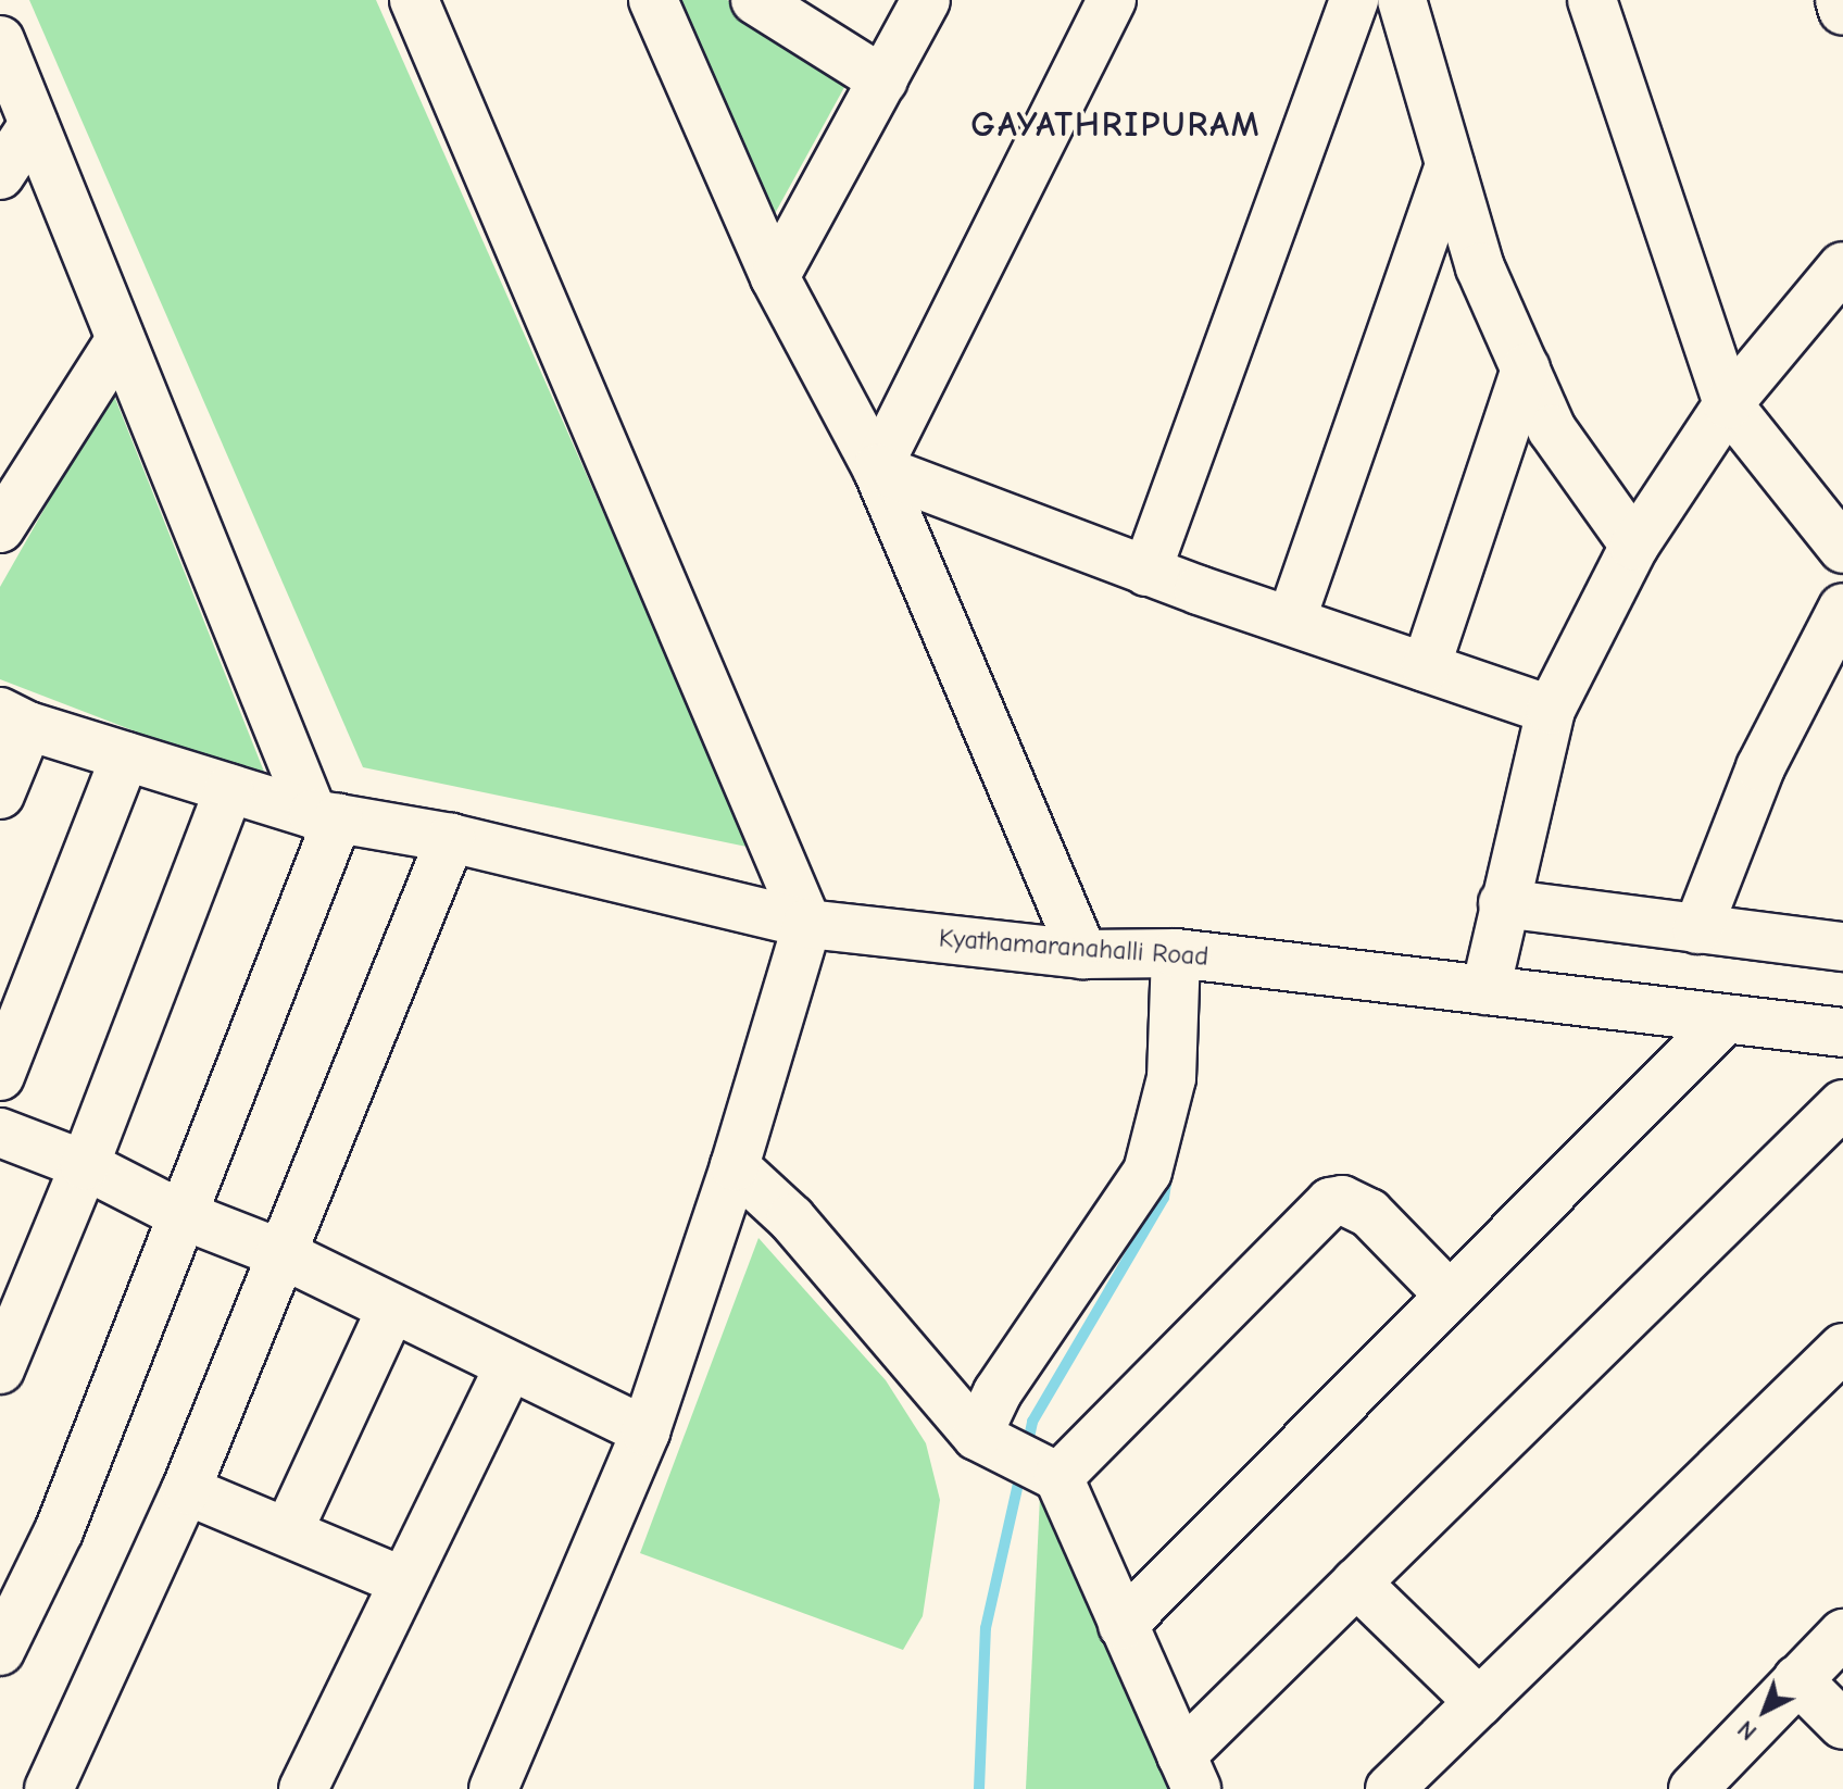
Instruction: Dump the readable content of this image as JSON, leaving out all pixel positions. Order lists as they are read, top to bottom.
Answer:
{
  "streets": {
    "street": ["Kyathamaranahalli Road"]
  },
  "districts": ["GAYATHRIPURAM"],
  "north": "bottom left"
}
